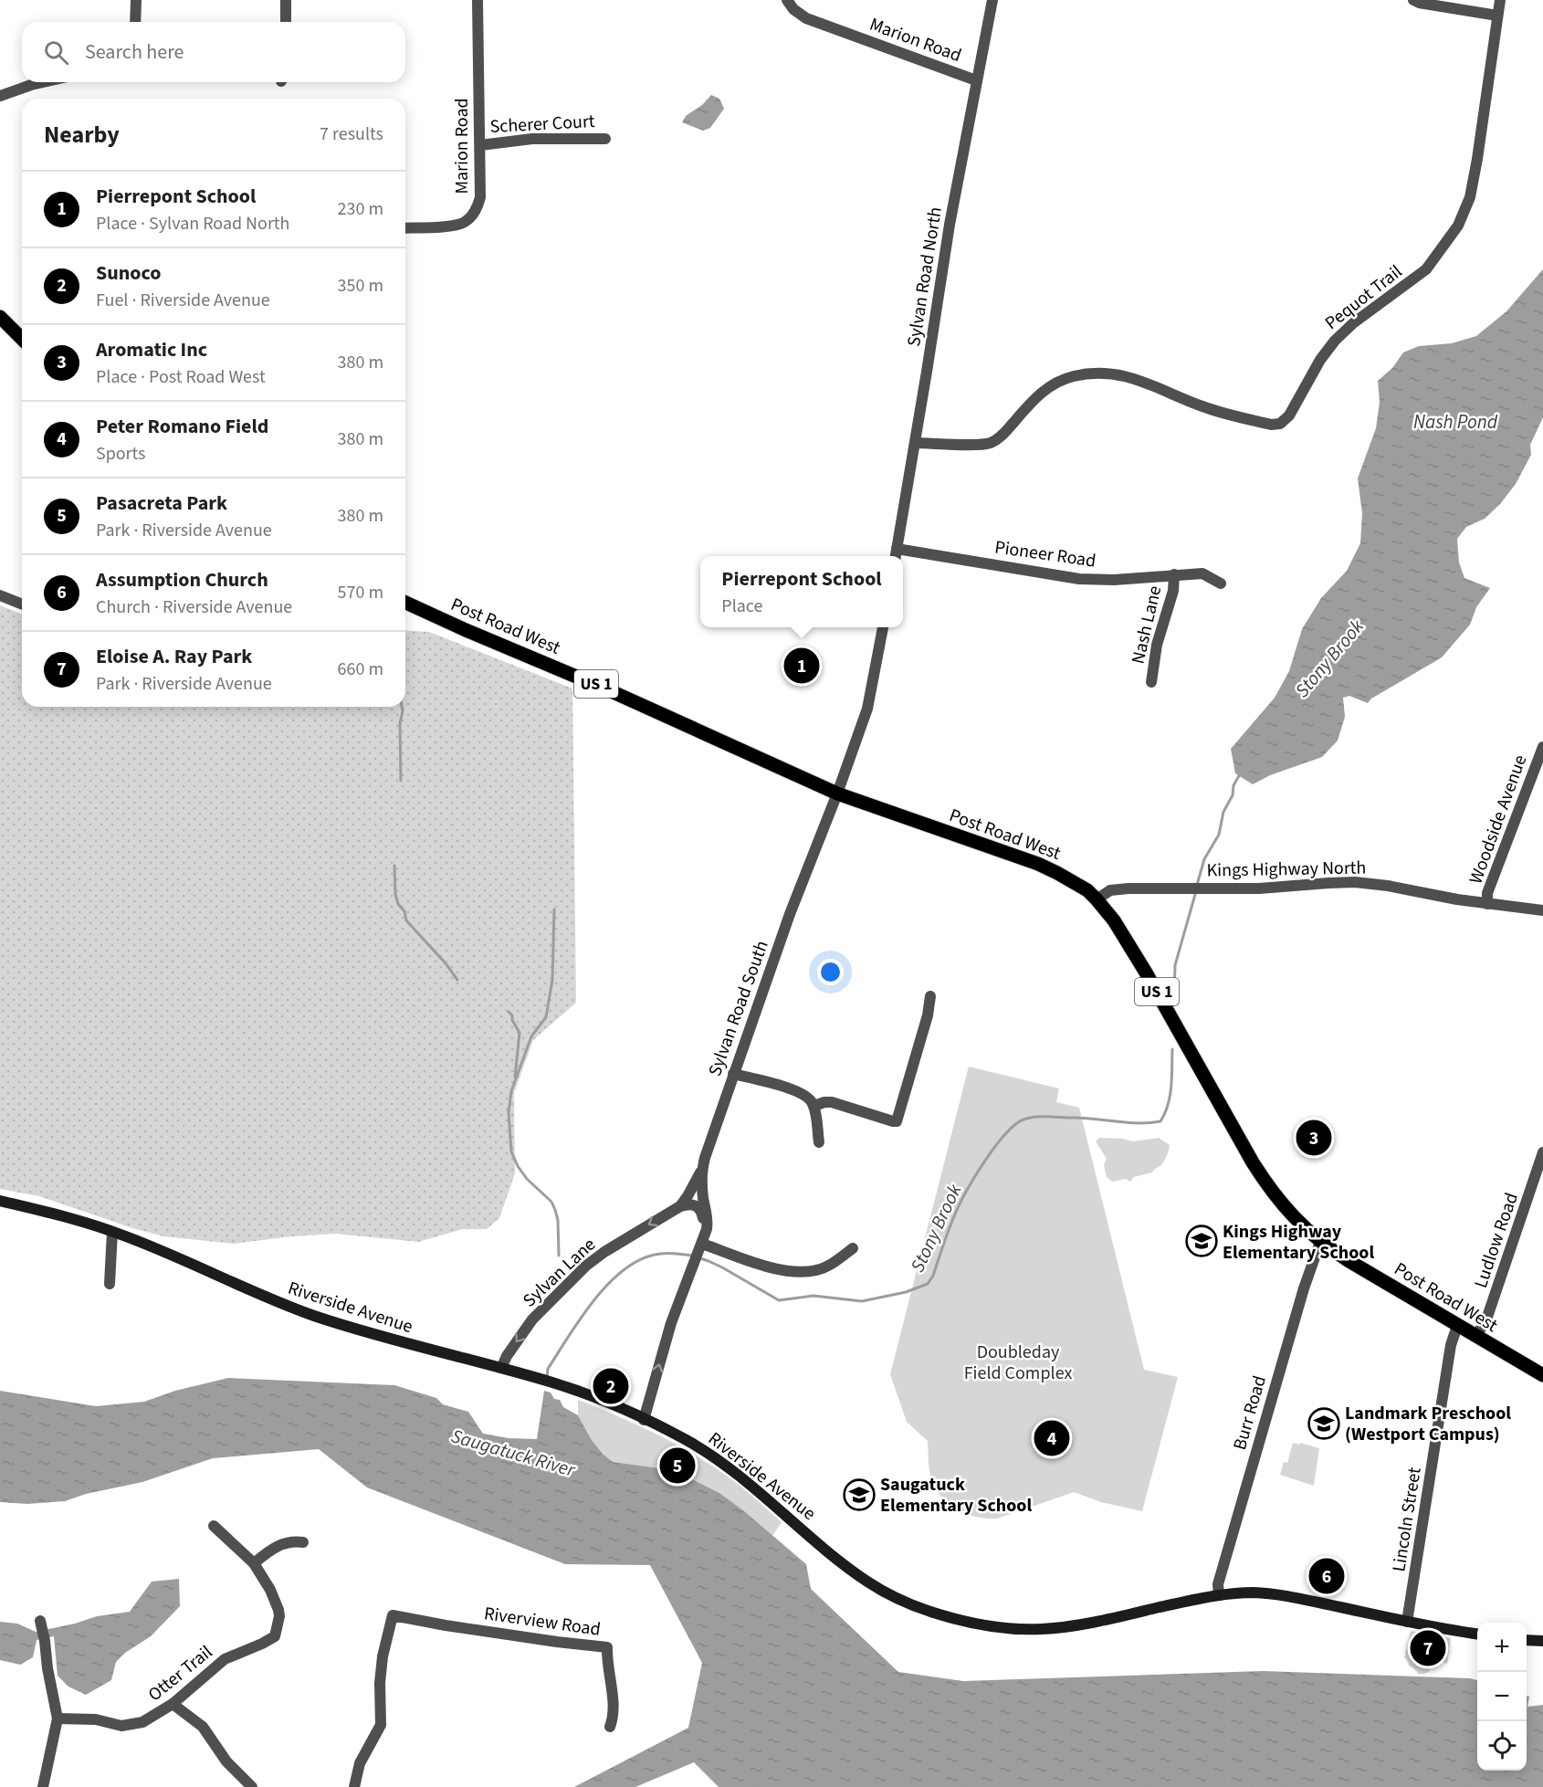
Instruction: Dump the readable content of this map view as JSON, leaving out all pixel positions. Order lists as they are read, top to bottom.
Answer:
{
  "streets": {
    "main road": ["Post Road West", "US 1", "Riverside Avenue"],
    "street": [
      "Marion Road",
      "Scherer Court",
      "Sylvan Road North",
      "Pequot Trail",
      "Pioneer Road",
      "Nash Lane",
      "Woodside Avenue",
      "Kings Highway North",
      "Sylvan Road South",
      "Ludlow Road",
      "Sylvan Lane",
      "Burr Road",
      "Lincoln Street",
      "Riverview Road",
      "Otter Trail"
    ]
  },
  "crossings": [
    ["Marion Road", "Scherer Court"],
    ["Marion Road", "Sylvan Road North"],
    ["Sylvan Road North", "Pequot Trail"],
    ["Sylvan Road North", "Pioneer Road"],
    ["Pioneer Road", "Nash Lane"],
    ["Post Road West", "Kings Highway North"],
    ["Post Road West", "Sylvan Road South"],
    ["Post Road West", "Ludlow Road"],
    ["Post Road West", "Burr Road"],
    ["Post Road West", "Lincoln Street"],
    ["Woodside Avenue", "Kings Highway North"],
    ["Sylvan Road South", "Sylvan Lane"],
    ["Sylvan Road South", "Riverside Avenue"],
    ["Sylvan Lane", "Riverside Avenue"],
    ["Riverside Avenue", "Burr Road"],
    ["Riverside Avenue", "Lincoln Street"]
  ],
  "one_way": ["Sylvan Lane"],
  "water": ["Nash Pond", "Stony Brook", "Saugatuck River"],
  "parks": ["Doubleday Field Complex"],
  "places": {
    "school or university": ["Kings Highway Elementary School", "Landmark Preschool (Westport Campus)", "Saugatuck Elementary School"]
  },
  "page": {
    "search": "Search here",
    "heading": ["Nearby", "7 results"],
    "list": [
      {
        "mark": "1",
        "name": "Pierrepont School",
        "note": "Place · Sylvan Road North",
        "value": "230 m"
      },
      {
        "mark": "2",
        "name": "Sunoco",
        "note": "Fuel · Riverside Avenue",
        "value": "350 m"
      },
      {
        "mark": "3",
        "name": "Aromatic Inc",
        "note": "Place · Post Road West",
        "value": "380 m"
      },
      {
        "mark": "4",
        "name": "Peter Romano Field",
        "note": "Sports",
        "value": "380 m"
      },
      {
        "mark": "5",
        "name": "Pasacreta Park",
        "note": "Park · Riverside Avenue",
        "value": "380 m"
      },
      {
        "mark": "6",
        "name": "Assumption Church",
        "note": "Church · Riverside Avenue",
        "value": "570 m"
      },
      {
        "mark": "7",
        "name": "Eloise A. Ray Park",
        "note": "Park · Riverside Avenue",
        "value": "660 m"
      }
    ],
    "popup": ["Pierrepont School", "Place"],
    "pins": [
      "1",
      "3",
      "2",
      "4",
      "5",
      "6",
      "7"
    ],
    "map_buttons": ["+", "−"]
  }
}
